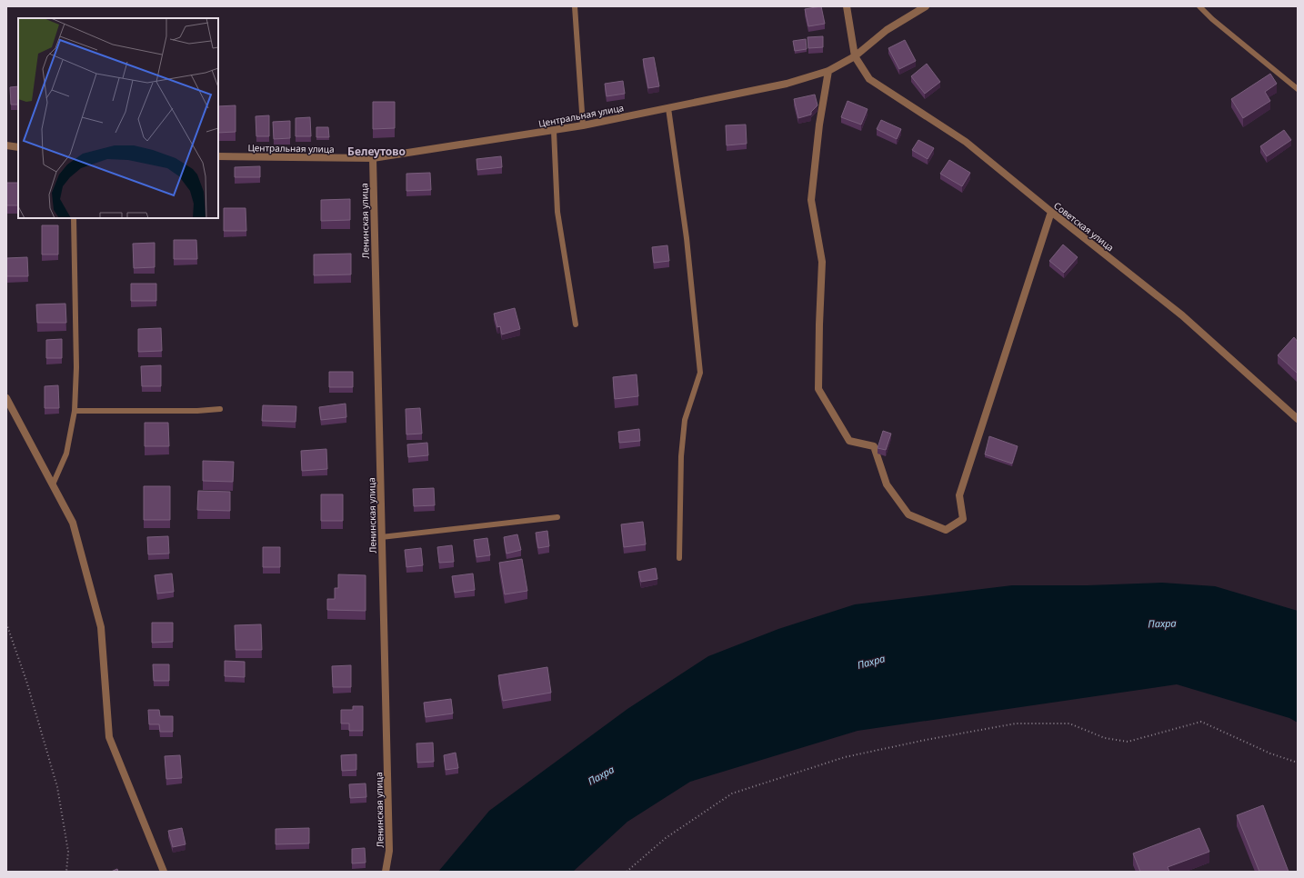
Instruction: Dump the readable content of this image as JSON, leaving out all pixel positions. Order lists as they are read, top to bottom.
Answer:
{
  "streets": {
    "street": ["Центральная улица", "Ленинская улица", "Советская улица"]
  },
  "crossings": [
    ["Центральная улица", "Ленинская улица"],
    ["Центральная улица", "Советская улица"]
  ],
  "districts": ["Белеутово"],
  "water": ["Пахра"]
}
